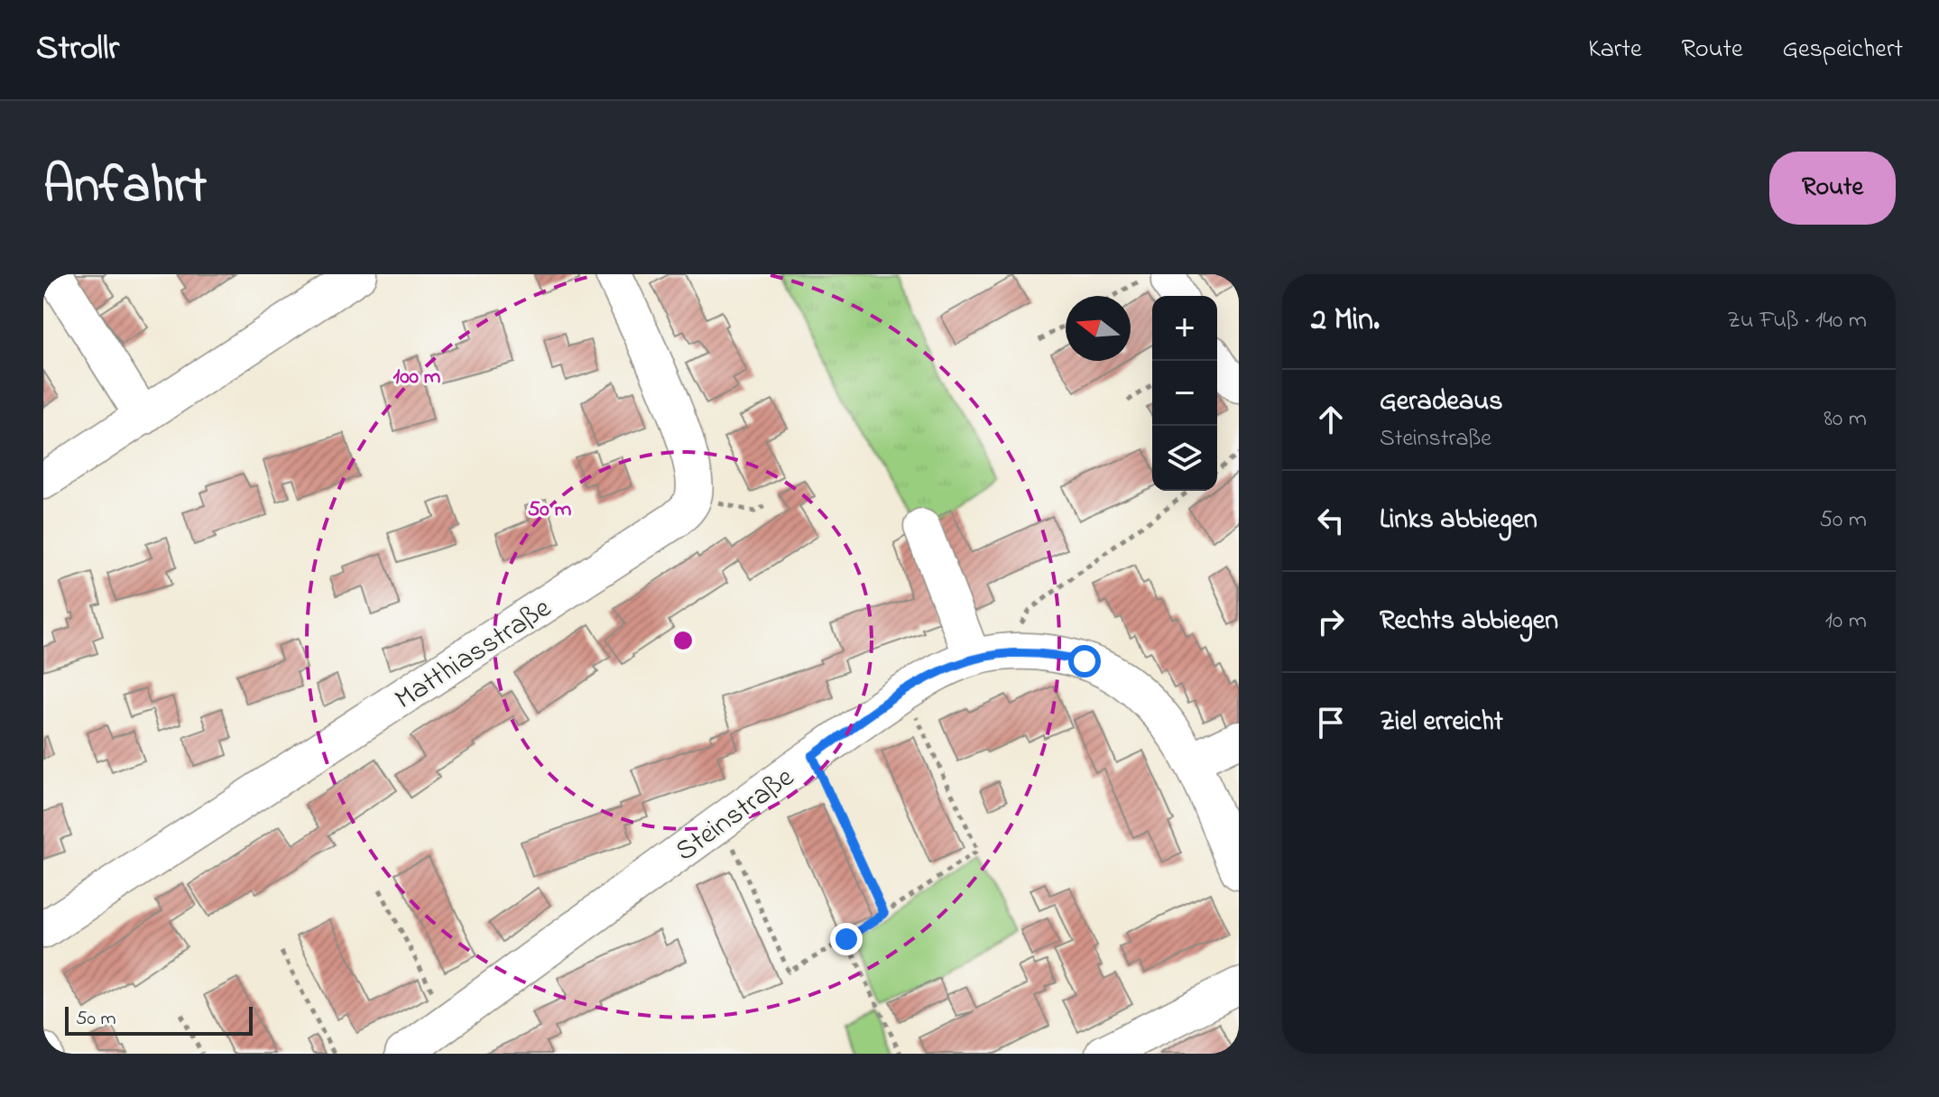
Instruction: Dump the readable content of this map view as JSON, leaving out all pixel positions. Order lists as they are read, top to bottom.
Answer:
{
  "streets": {
    "street": ["Matthiasstraße", "Steinstraße"]
  },
  "scale_bar": "50 m",
  "north": "left",
  "page": {
    "header": "Strollr",
    "nav": ["Karte", "Route", "Gespeichert"],
    "title": "Anfahrt",
    "buttons": "Route",
    "heading": ["2 Min.", "Zu Fuß · 140 m"],
    "map_buttons": ["+", "−"],
    "list": [
      ["Geradeaus", "Steinstraße", "80 m"],
      ["Links abbiegen", "50 m"],
      ["Rechts abbiegen", "10 m"],
      "Ziel erreicht"
    ],
    "scale": "50 m"
  },
  "rings": ["100 m", "50 m"]
}
